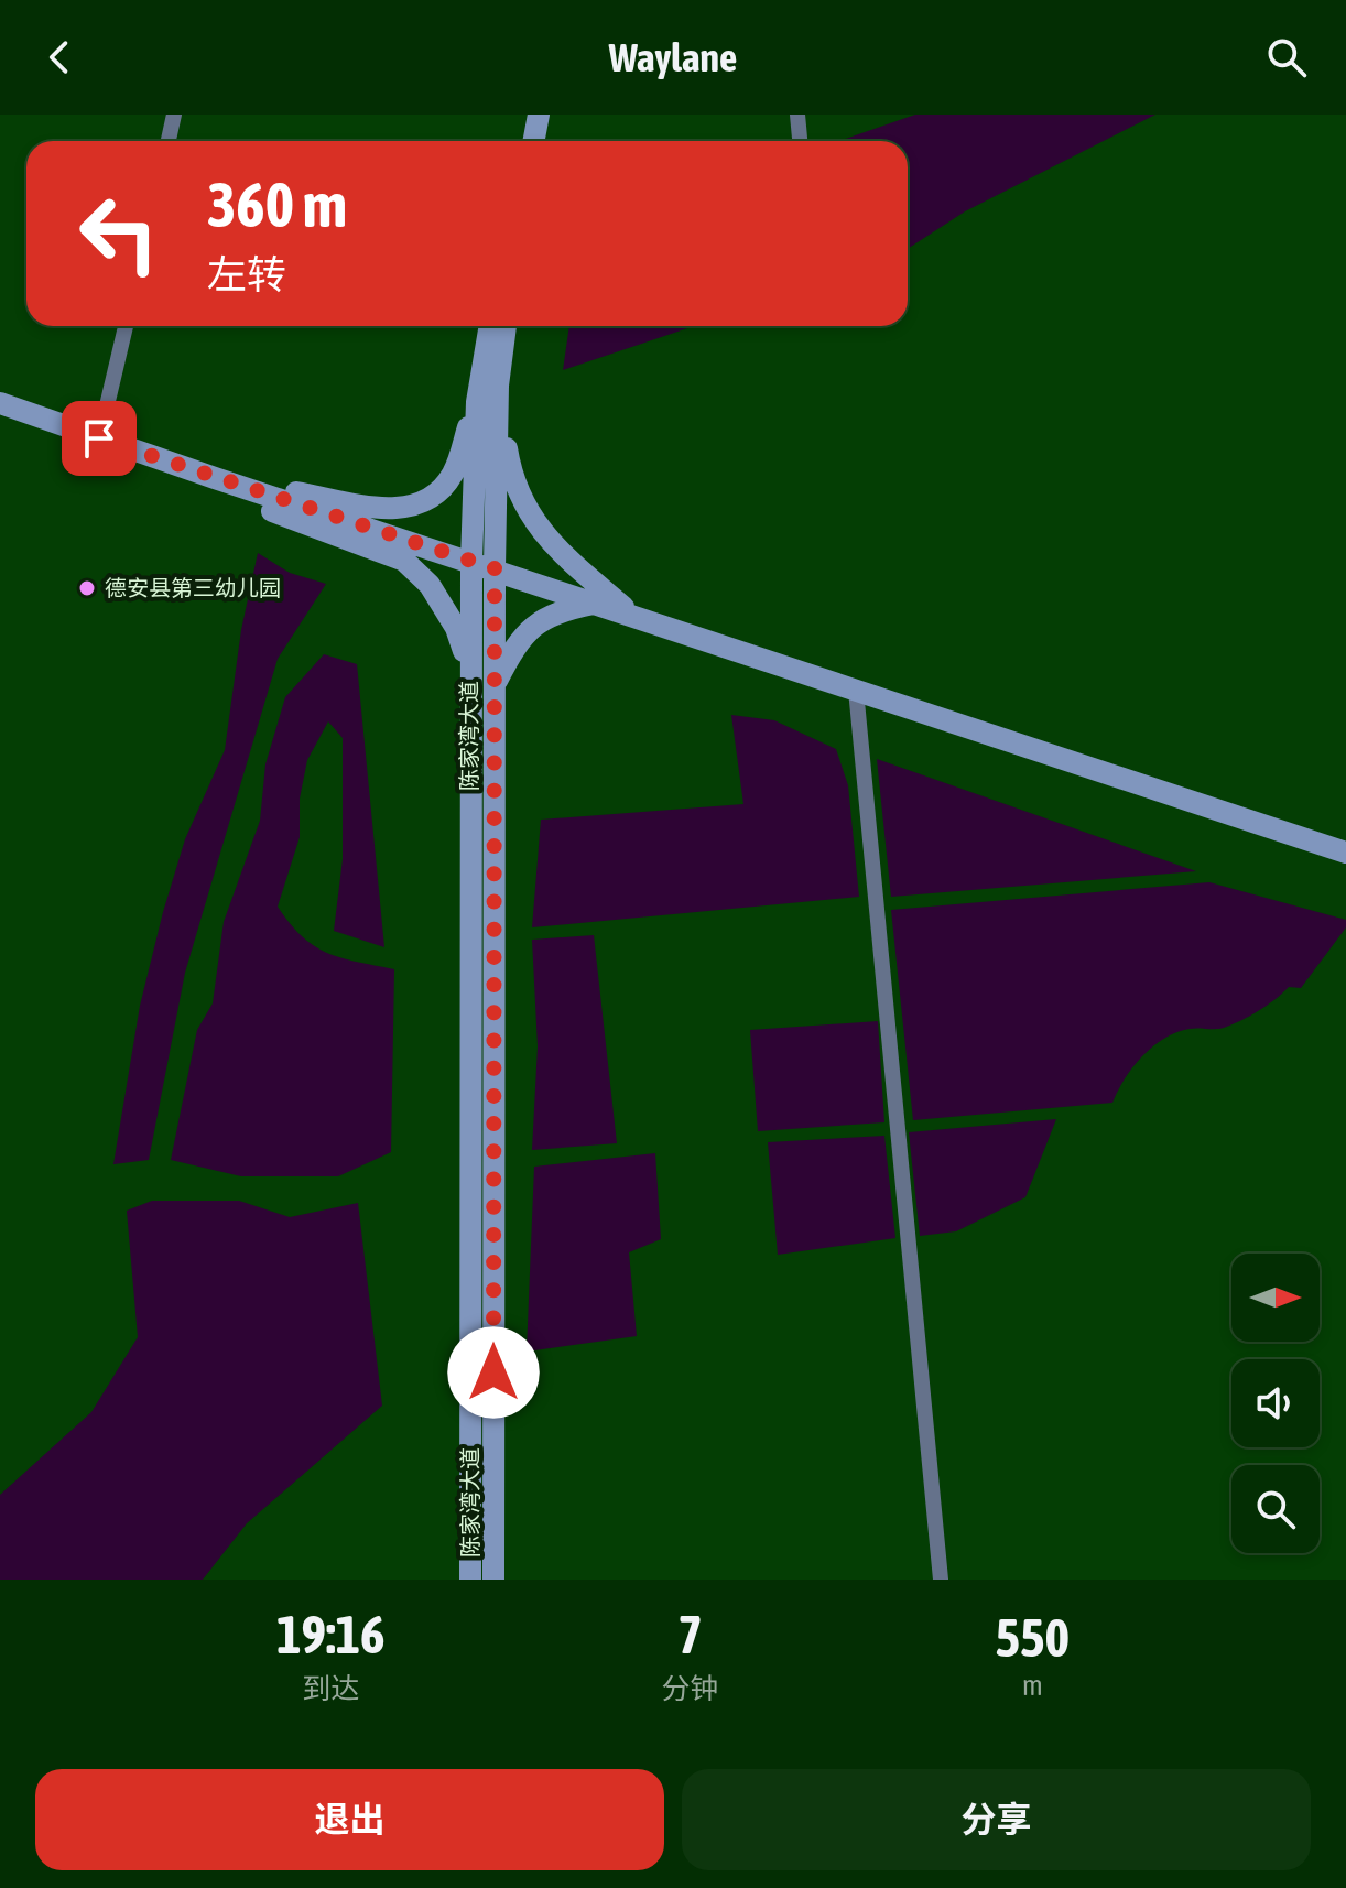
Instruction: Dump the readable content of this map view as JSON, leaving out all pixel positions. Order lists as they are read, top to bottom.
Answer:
{
  "streets": {
    "main road": ["陈家湾大道"]
  },
  "places": ["德安县第三幼儿园"],
  "north": "right",
  "page": {
    "header": "Waylane",
    "turn": ["360 m", "左转"],
    "eta": [
      "19:16",
      "到达",
      "7",
      "分钟",
      "550",
      "m"
    ],
    "buttons": ["退出", "分享"]
  }
}
